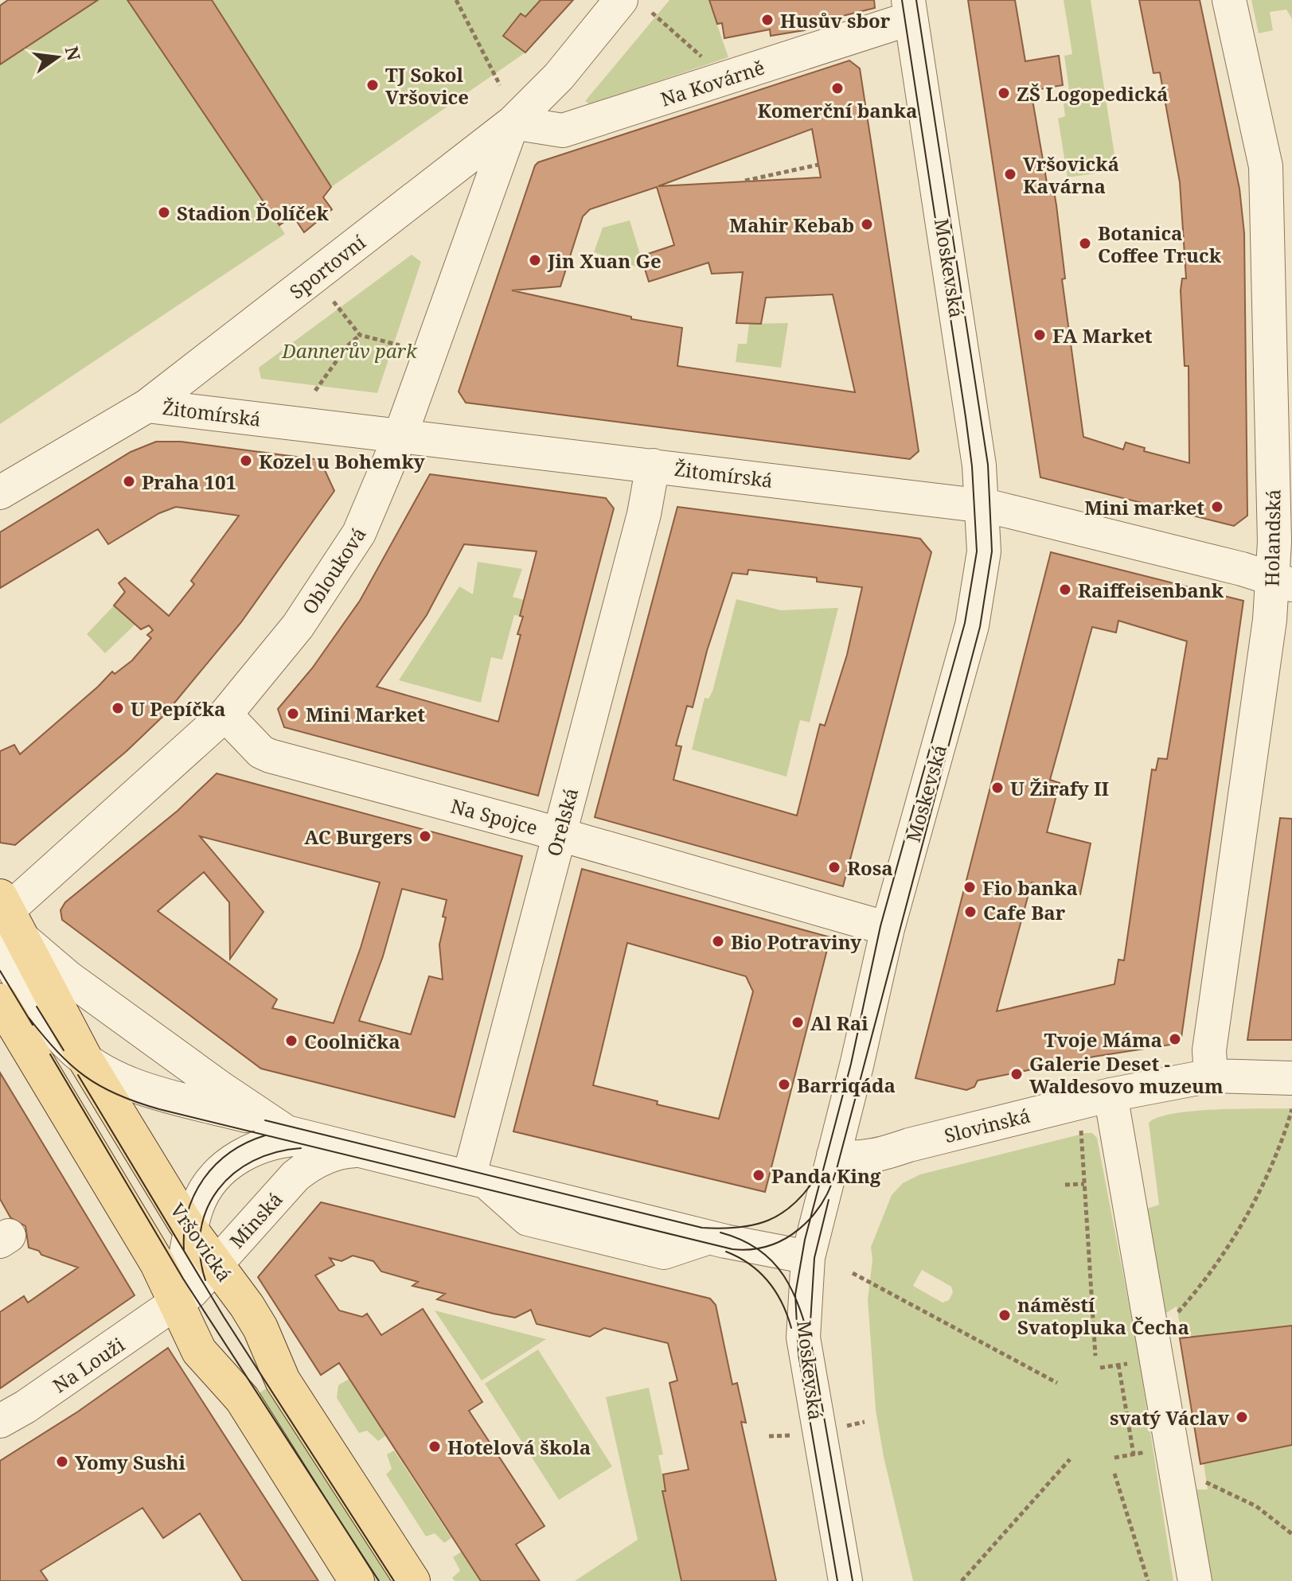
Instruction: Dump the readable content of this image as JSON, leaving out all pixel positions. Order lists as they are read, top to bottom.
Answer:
{
  "streets": {
    "main road": ["Vršovická"],
    "street": [
      "Na Kovárně",
      "Sportovní",
      "Moskevská",
      "Žitomírská",
      "Holandská",
      "Oblouková",
      "Na Spojce",
      "Orelská",
      "Slovinská",
      "Minská",
      "Na Louži"
    ]
  },
  "crossings": [
    ["Na Kovárně", "Sportovní"],
    ["Na Kovárně", "Moskevská"],
    ["Na Kovárně", "Oblouková"],
    ["Sportovní", "Žitomírská"],
    ["Sportovní", "Oblouková"],
    ["Moskevská", "Žitomírská"],
    ["Moskevská", "Na Spojce"],
    ["Moskevská", "Slovinská"],
    ["Moskevská", "Minská"],
    ["Žitomírská", "Holandská"],
    ["Žitomírská", "Oblouková"],
    ["Žitomírská", "Orelská"],
    ["Holandská", "Slovinská"],
    ["Oblouková", "Na Spojce"],
    ["Oblouková", "Minská"],
    ["Oblouková", "Vršovická"],
    ["Na Spojce", "Orelská"],
    ["Orelská", "Minská"],
    ["Minská", "Vršovická"],
    ["Minská", "Na Louži"]
  ],
  "parks": ["Dannerův park"],
  "places": [
    "Husův sbor",
    "TJ Sokol Vršovice",
    "Komerční banka",
    "ZŠ Logopedická",
    "Vršovická Kavárna",
    "Stadion Ďolíček",
    "Mahir Kebab",
    "Botanica Coffee Truck",
    "Jin Xuan Ge",
    "FA Market",
    "Kozel u Bohemky",
    "Praha 101",
    "Mini market",
    "Raiffeisenbank",
    "U Pepíčka",
    "Mini Market",
    "U Žirafy II",
    "AC Burgers",
    "Rosa",
    "Fio banka",
    "Cafe Bar",
    "Bio Potraviny",
    "Al Rai",
    "Tvoje Máma",
    "Coolnička",
    "Galerie Deset - Waldesovo muzeum",
    "Barriqáda",
    "Panda King",
    "náměstí Svatopluka Čecha",
    "svatý Václav",
    "Hotelová škola",
    "Yomy Sushi"
  ],
  "north": "right"
}
